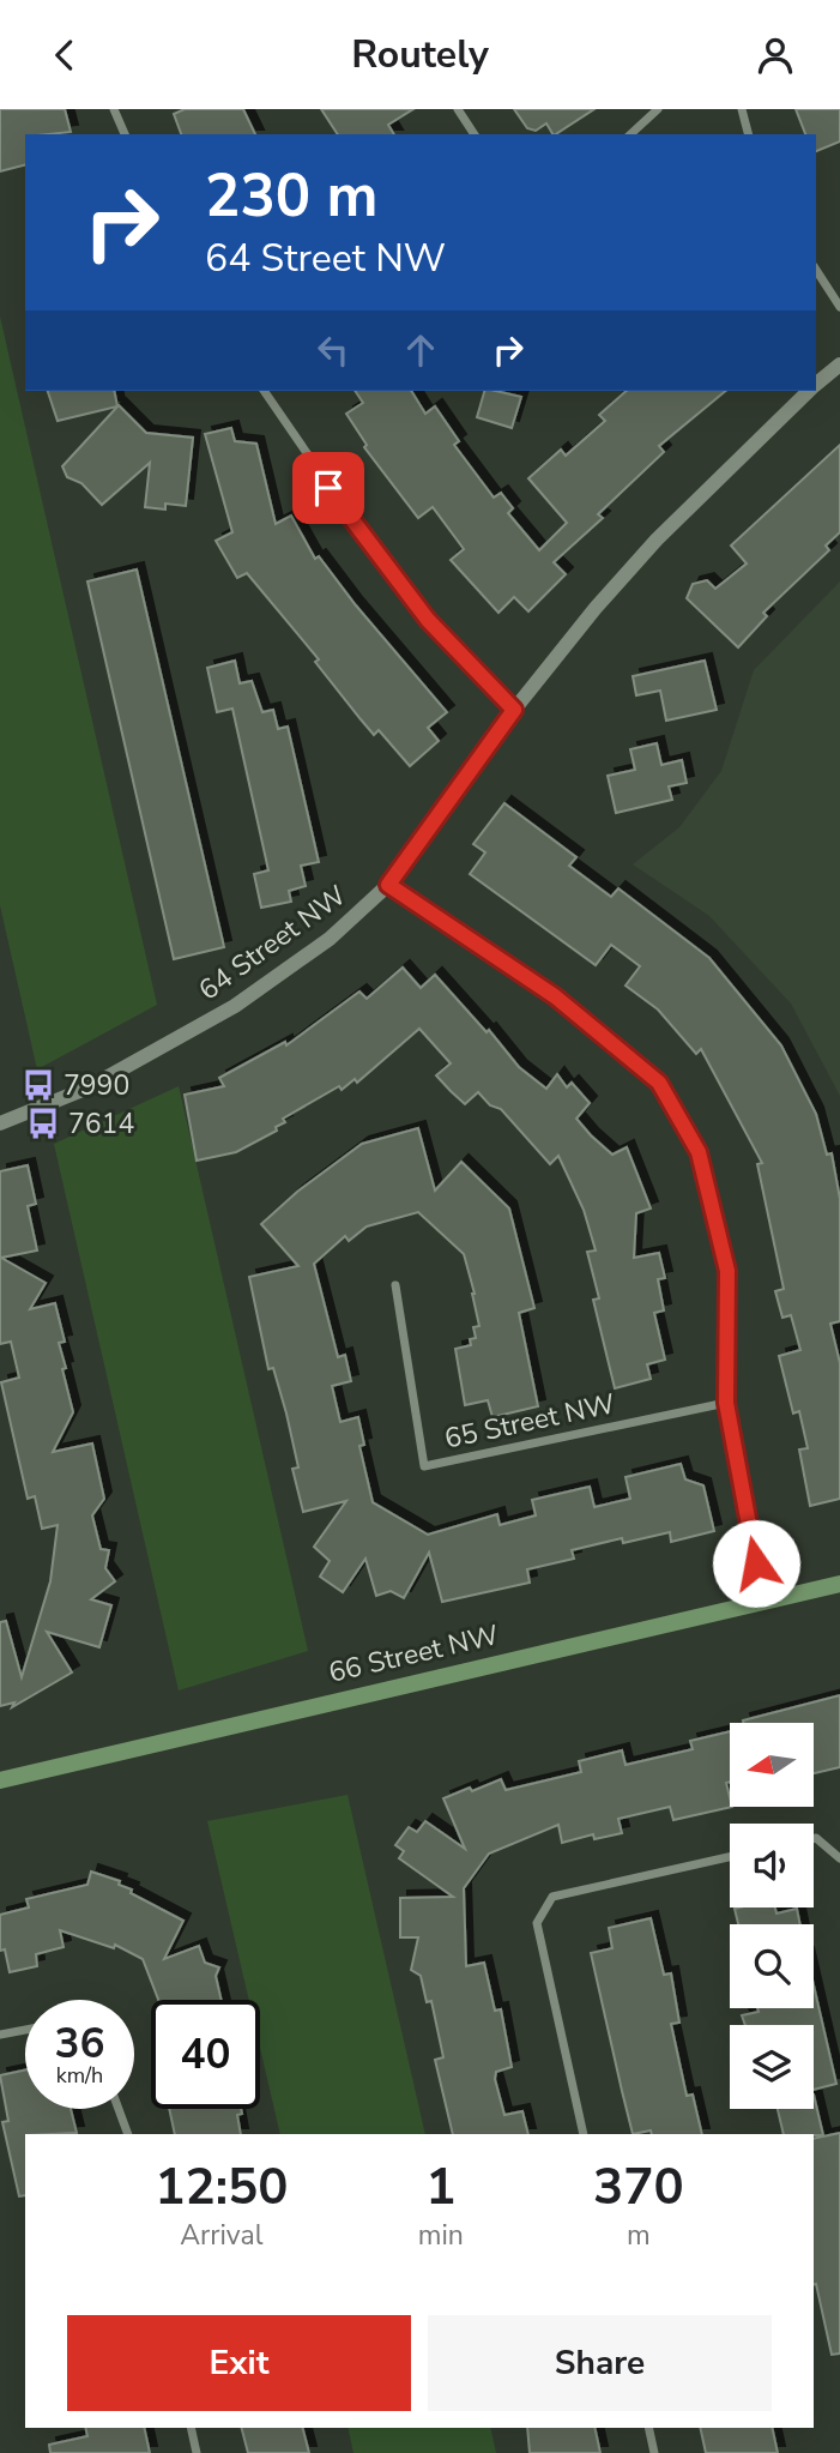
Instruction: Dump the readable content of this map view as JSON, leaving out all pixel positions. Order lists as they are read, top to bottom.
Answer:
{
  "streets": {
    "main road": ["66 Street NW"],
    "street": ["64 Street NW", "65 Street NW"]
  },
  "places": {
    "bus stop": ["7990", "7614"]
  },
  "north": "left",
  "page": {
    "header": "Routely",
    "turn": ["230 m", "64 Street NW"],
    "speed": "36 km/h",
    "limit": "40",
    "eta": [
      "12:50",
      "Arrival",
      "1",
      "min",
      "370",
      "m"
    ],
    "buttons": ["Exit", "Share"]
  }
}
